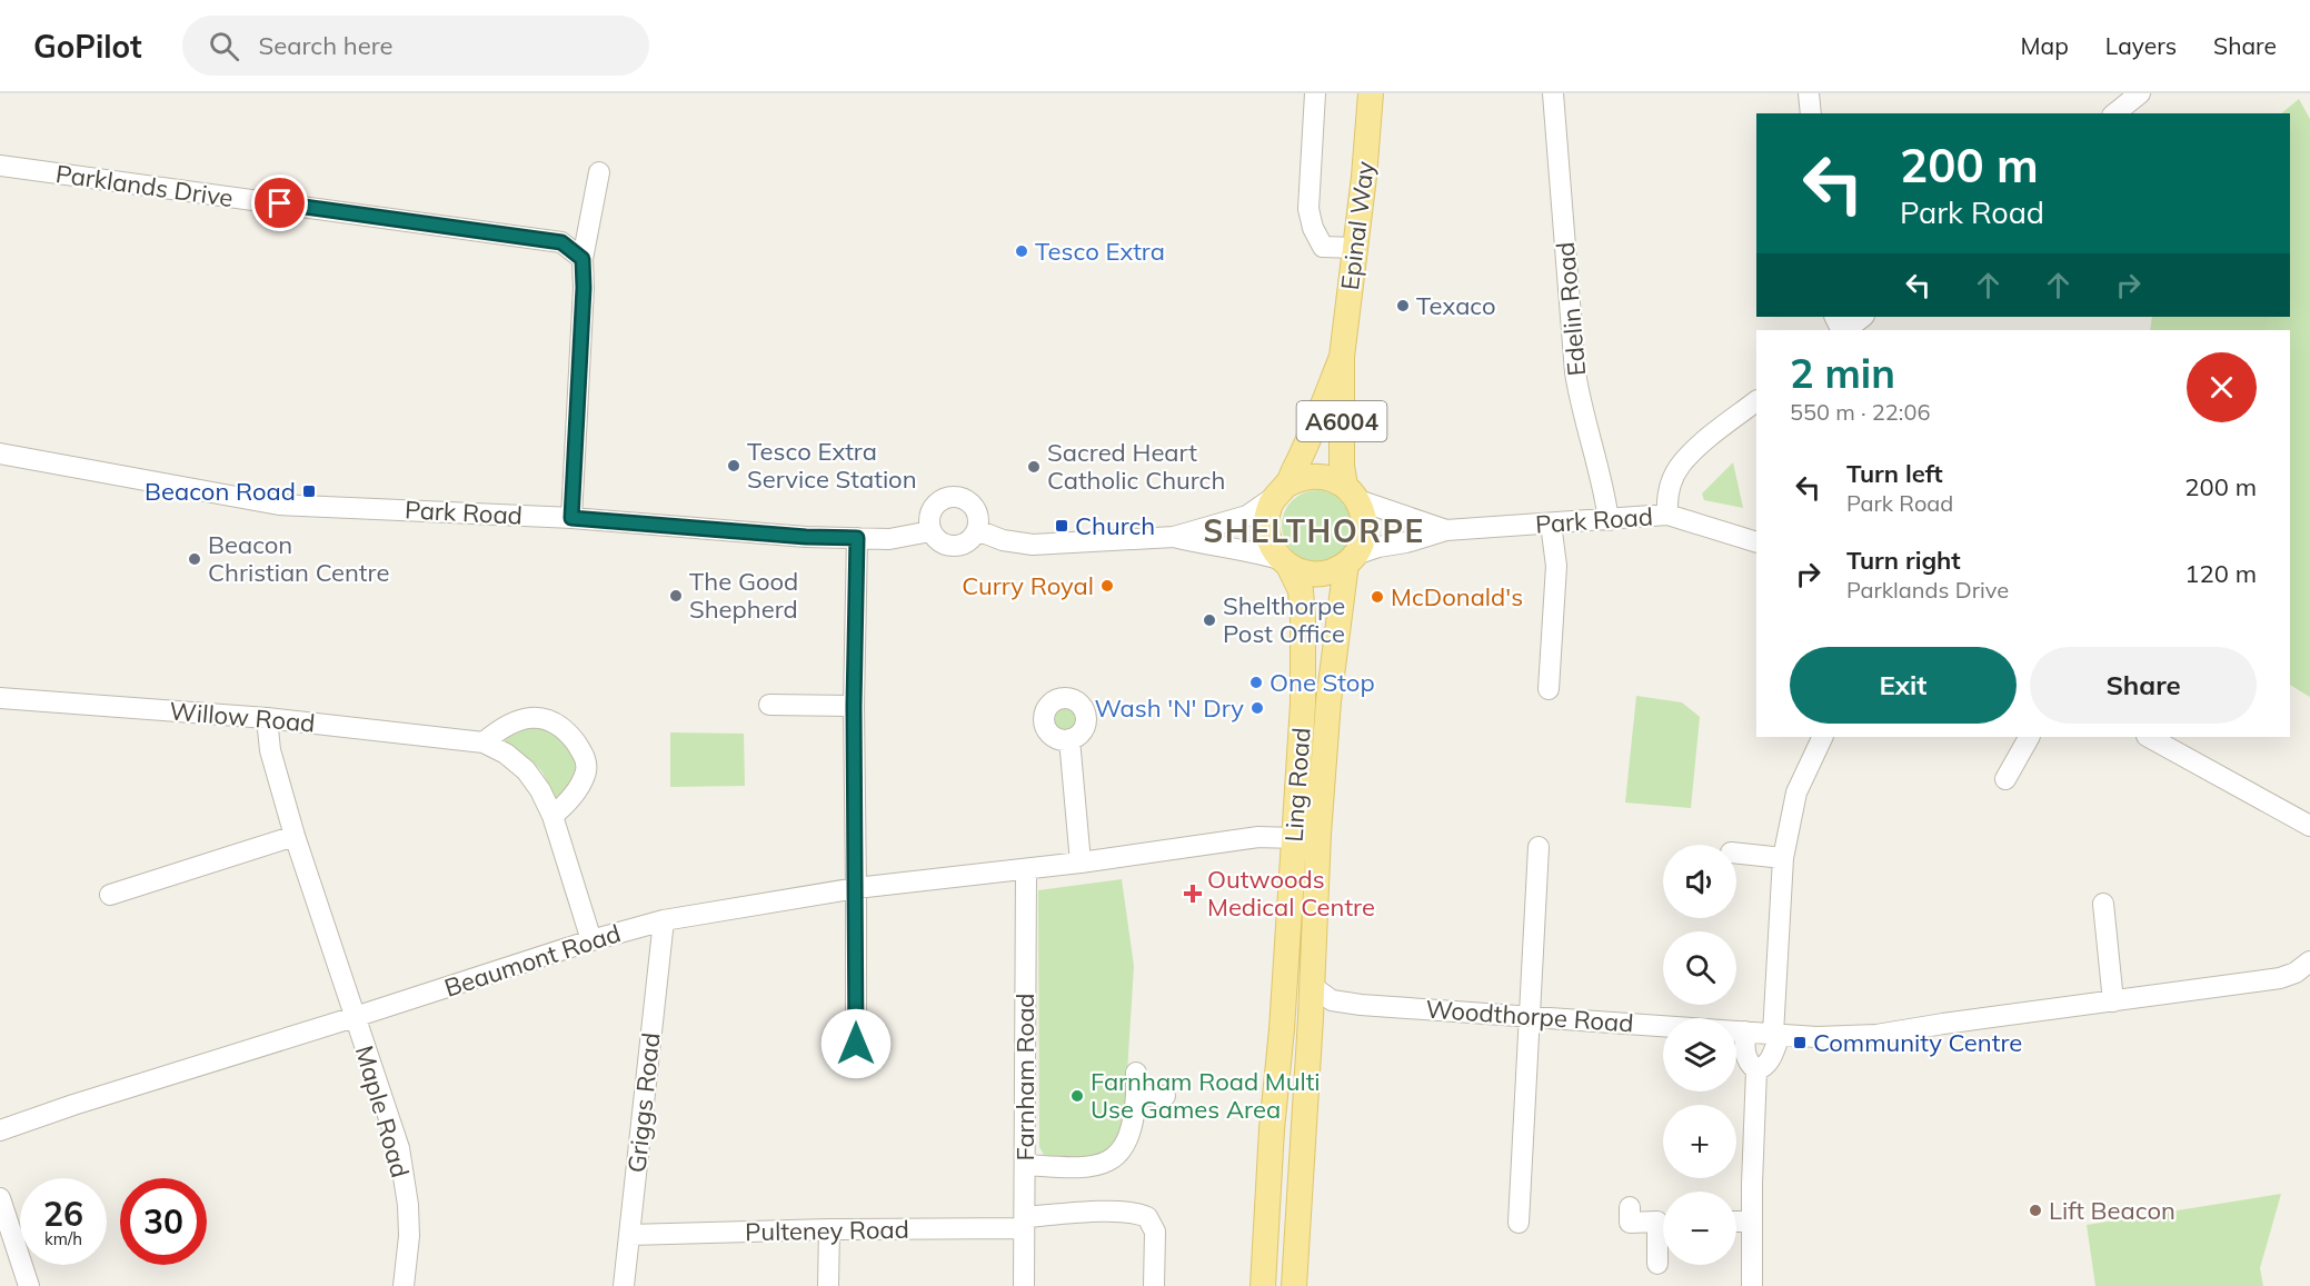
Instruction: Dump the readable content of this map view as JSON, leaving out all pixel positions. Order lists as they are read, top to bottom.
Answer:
{
  "streets": {
    "main road": [
      "Epinal Way",
      "A6004",
      "Ling Road",
      "Woodthorpe Road"
    ],
    "street": [
      "Parklands Drive",
      "Edelin Road",
      "Park Road",
      "Willow Road",
      "Beaumont Road",
      "Farnham Road",
      "Griggs Road",
      "Maple Road",
      "Pulteney Road"
    ]
  },
  "crossings": [
    ["Epinal Way", "A6004"],
    ["Epinal Way", "Park Road"],
    ["Epinal Way", "Ling Road"],
    ["Edelin Road", "Park Road"],
    ["A6004", "Park Road"],
    ["A6004", "Ling Road"],
    ["Park Road", "Ling Road"],
    ["Willow Road", "Beaumont Road"],
    ["Willow Road", "Maple Road"],
    ["Ling Road", "Beaumont Road"],
    ["Ling Road", "Woodthorpe Road"],
    ["Beaumont Road", "Farnham Road"],
    ["Beaumont Road", "Griggs Road"],
    ["Beaumont Road", "Maple Road"],
    ["Farnham Road", "Pulteney Road"],
    ["Griggs Road", "Pulteney Road"]
  ],
  "districts": ["SHELTHORPE"],
  "places": {
    "other": [
      "Tesco Extra",
      "Texaco",
      "Tesco Extra Service Station",
      "Sacred Heart Catholic Church",
      "Beacon Christian Centre",
      "Curry Royal",
      "The Good Shepherd",
      "McDonald's",
      "Shelthorpe Post Office",
      "One Stop",
      "Wash 'N' Dry",
      "Farnham Road Multi Use Games Area",
      "Lift Beacon"
    ],
    "transit": ["Beacon Road", "Church", "Community Centre"],
    "health": ["Outwoods Medical Centre"]
  },
  "page": {
    "header": "GoPilot",
    "search": "Search here",
    "nav": ["Map", "Layers", "Share"],
    "turn": ["200 m", "Park Road"],
    "heading": ["2 min", "550 m · 22:06"],
    "list": [
      {
        "name": "Turn left",
        "note": "Park Road",
        "value": "200 m"
      },
      {
        "name": "Turn right",
        "note": "Parklands Drive",
        "value": "120 m"
      }
    ],
    "buttons": ["Exit", "Share"],
    "map_buttons": ["+", "−"],
    "speed": "26 km/h",
    "limit": "30"
  }
}
